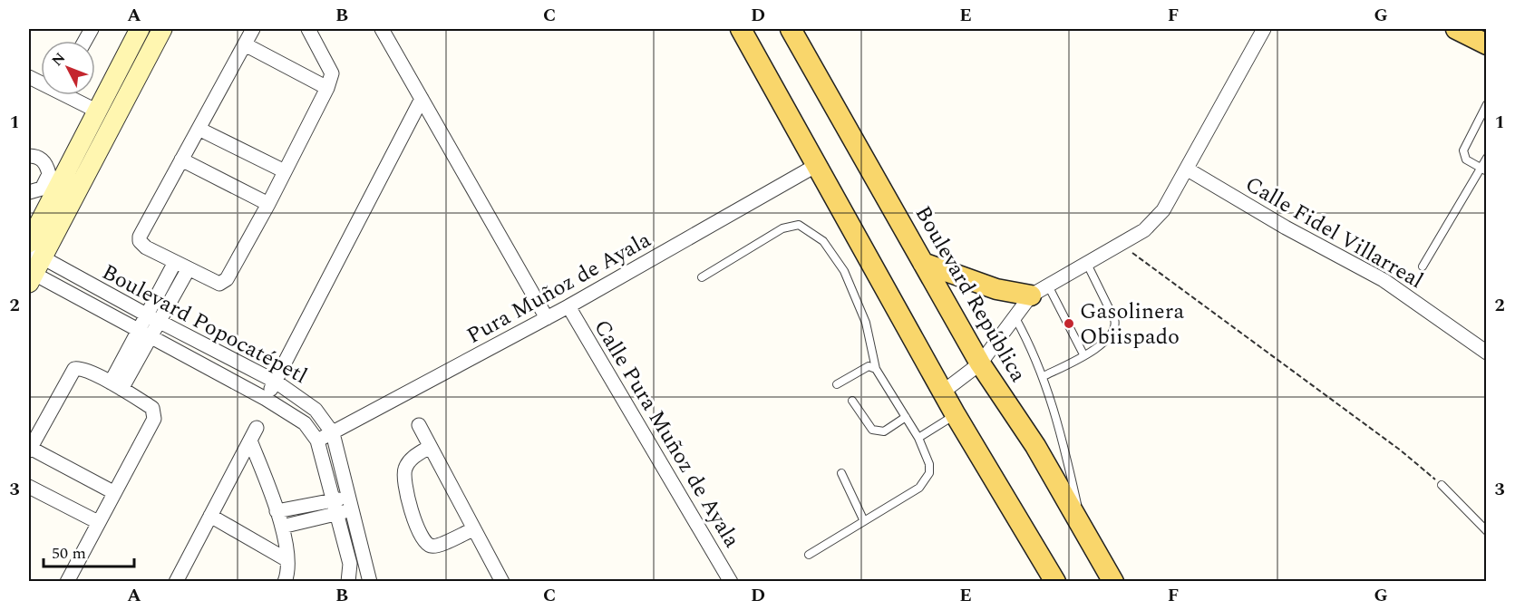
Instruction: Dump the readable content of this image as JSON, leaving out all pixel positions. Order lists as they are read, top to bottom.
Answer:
{
  "streets": {
    "main road": ["Boulevard República"],
    "street": [
      "Calle Fidel Villarreal",
      "Pura Muñoz de Ayala",
      "Boulevard Popocatépetl",
      "Calle Pura Muñoz de Ayala"
    ]
  },
  "crossings": [
    ["Pura Muñoz de Ayala", "Boulevard Popocatépetl"],
    ["Pura Muñoz de Ayala", "Calle Pura Muñoz de Ayala"]
  ],
  "places": ["Gasolinera Obiispado"],
  "scale_bar": "50 m",
  "north": "top left",
  "grid": {
    "columns": [
      "A",
      "B",
      "C",
      "D",
      "E",
      "F",
      "G"
    ],
    "rows": ["1", "2", "3"]
  }
}
